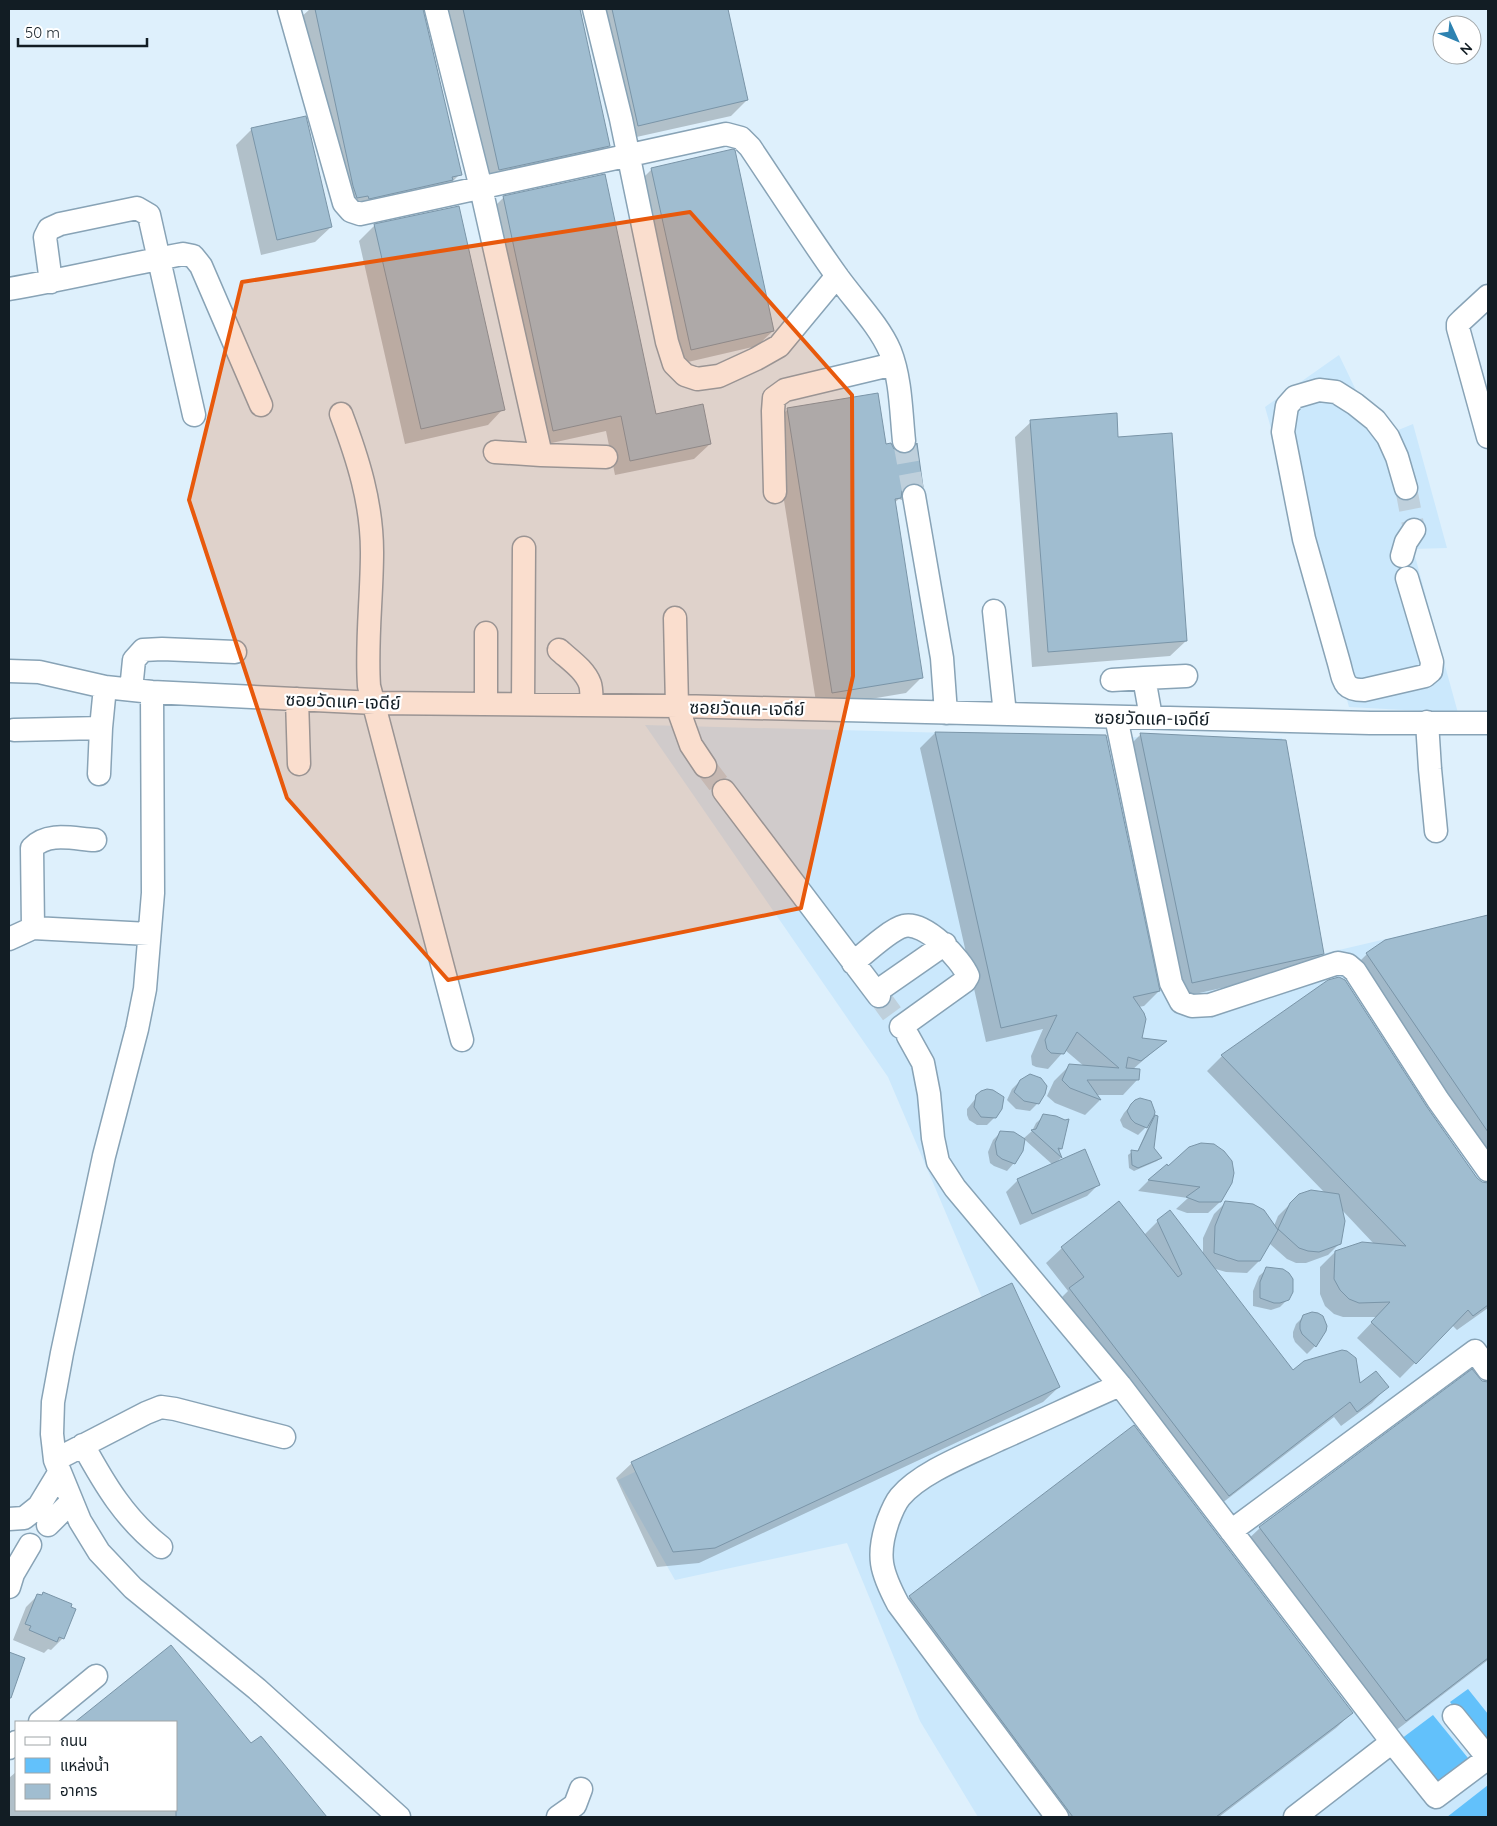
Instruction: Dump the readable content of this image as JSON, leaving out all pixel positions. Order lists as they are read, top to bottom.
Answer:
{
  "streets": {
    "street": ["ซอยวัดแค-เจดีย์"]
  },
  "legend": ["ถนน", "แหล่งน้ำ", "อาคาร"],
  "scale_bar": "50 m",
  "north": "bottom right"
}
